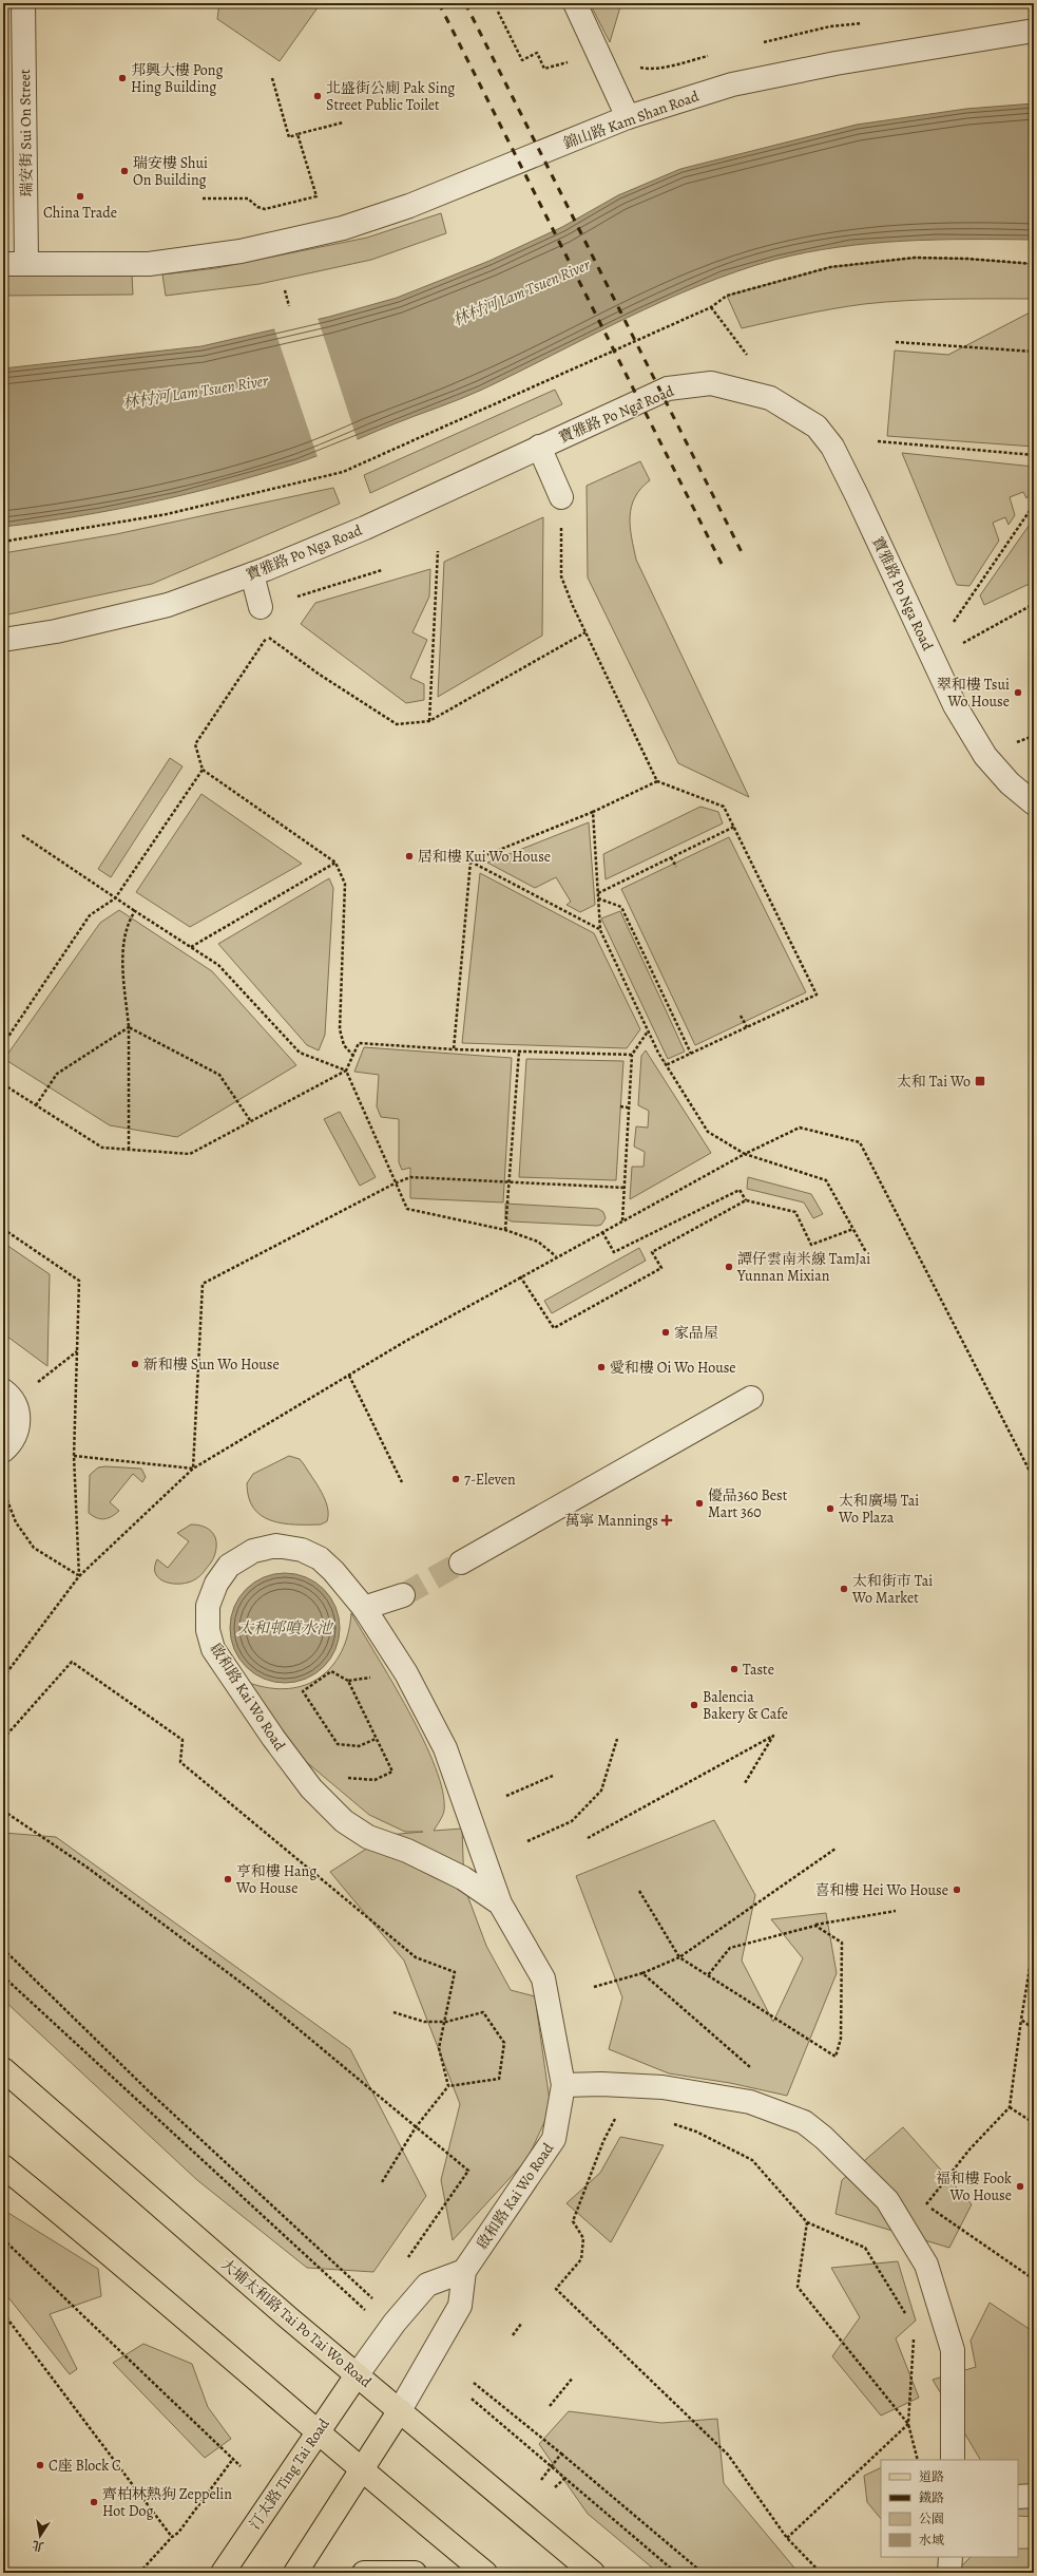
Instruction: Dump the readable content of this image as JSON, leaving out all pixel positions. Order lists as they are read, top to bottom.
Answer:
{
  "streets": {
    "main road": ["大埔太和路 Tai Po Tai Wo Road", "汀太路 Ting Tai Road"],
    "street": [
      "錦山路 Kam Shan Road",
      "瑞安街 Sui On Street",
      "寶雅路 Po Nga Road",
      "啟和路 Kai Wo Road"
    ]
  },
  "crossings": [
    ["錦山路 Kam Shan Road", "瑞安街 Sui On Street"],
    ["啟和路 Kai Wo Road", "大埔太和路 Tai Po Tai Wo Road"],
    ["大埔太和路 Tai Po Tai Wo Road", "汀太路 Ting Tai Road"]
  ],
  "water": ["林村河 Lam Tsuen River", "太和邨噴水池"],
  "places": {
    "other": [
      "邦興大樓 Pong Hing Building",
      "北盛街公廁 Pak Sing Street Public Toilet",
      "瑞安樓 Shui On Building",
      "China Trade",
      "翠和樓 Tsui Wo House",
      "居和樓 Kui Wo House",
      "譚仔雲南米線 TamJai Yunnan Mixian",
      "家品屋",
      "新和樓 Sun Wo House",
      "愛和樓 Oi Wo House",
      "7-Eleven",
      "優品360 Best Mart 360",
      "太和廣場 Tai Wo Plaza",
      "太和街市 Tai Wo Market",
      "Taste",
      "Balencia Bakery & Cafe",
      "亨和樓 Hang Wo House",
      "喜和樓 Hei Wo House",
      "福和樓 Fook Wo House",
      "C座 Block C",
      "齊柏林熱狗 Zeppelin Hot Dog"
    ],
    "transit": ["太和 Tai Wo"],
    "health": ["萬寧 Mannings"]
  },
  "legend": [
    "道路",
    "鐵路",
    "公園",
    "水域"
  ],
  "north": "bottom"
}
